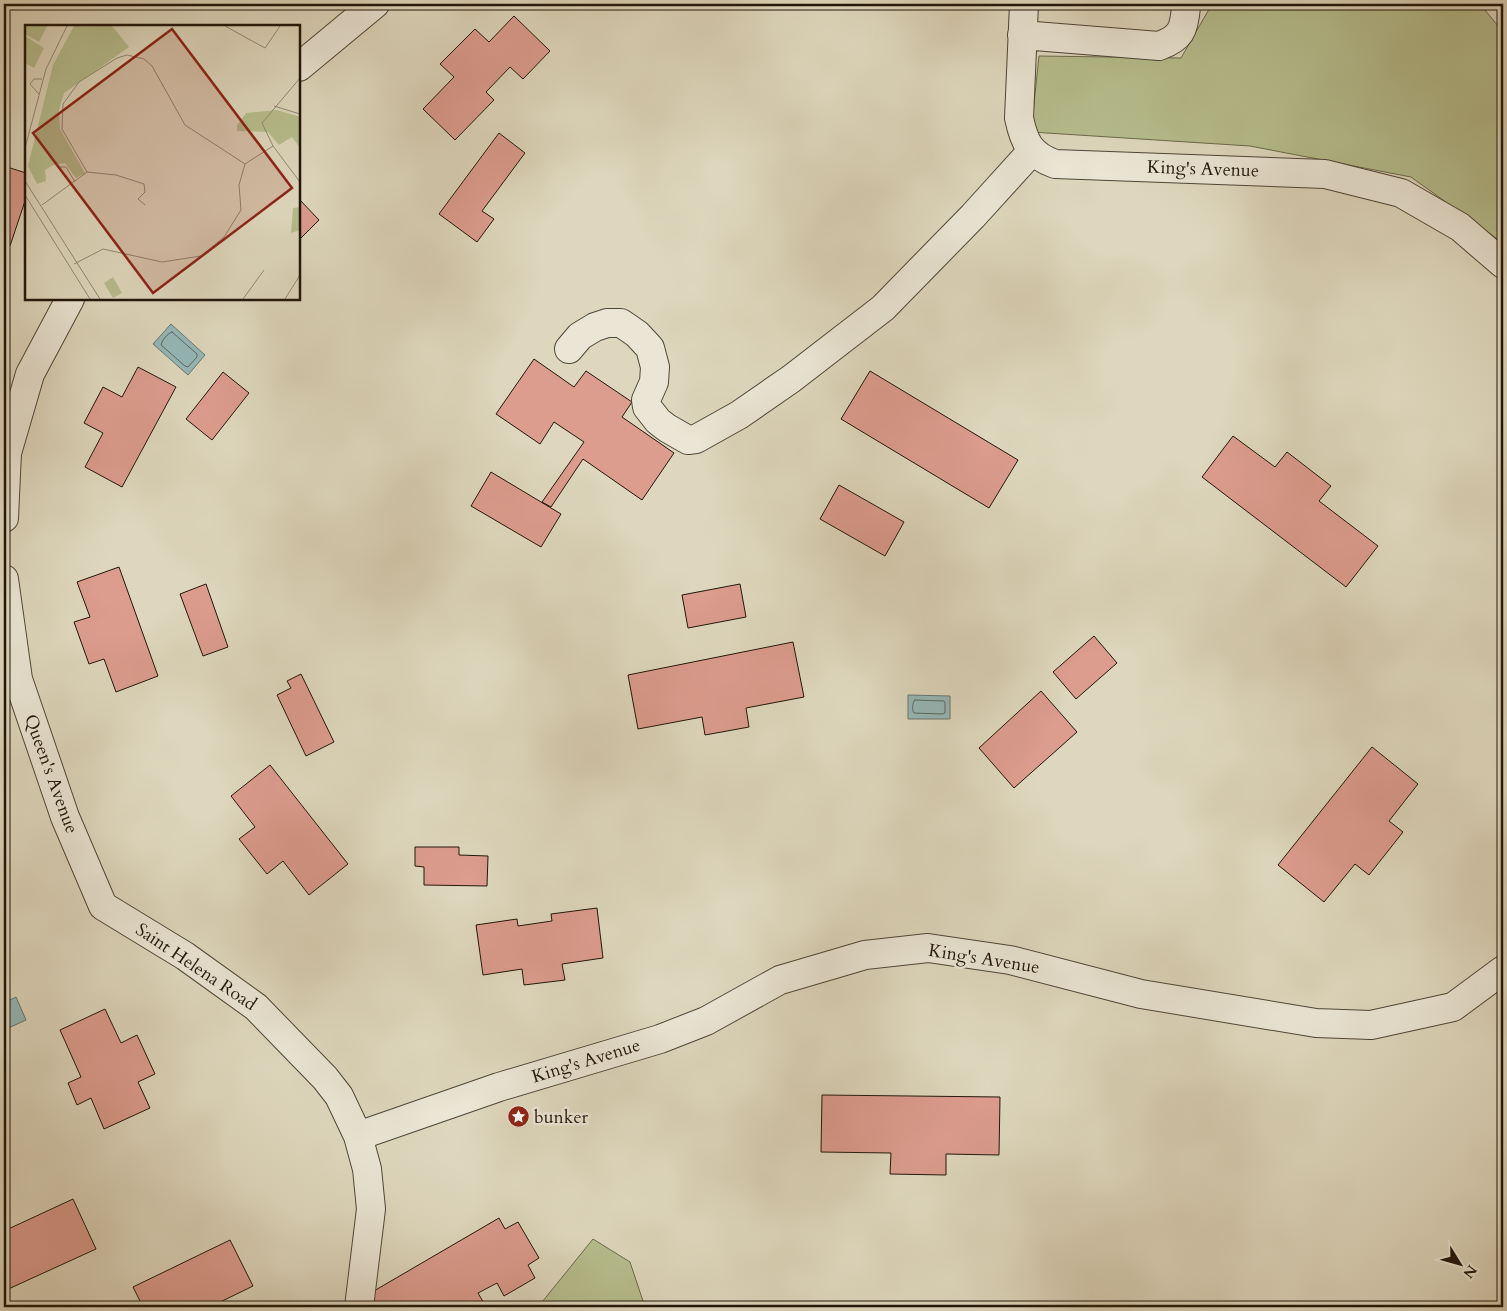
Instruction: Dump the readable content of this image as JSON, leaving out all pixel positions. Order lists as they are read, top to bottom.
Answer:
{
  "streets": {
    "street": ["King's Avenue", "Queen's Avenue", "Saint Helena Road"]
  },
  "crossings": [
    ["King's Avenue", "Saint Helena Road"],
    ["Queen's Avenue", "Saint Helena Road"]
  ],
  "places": {
    "place": ["bunker"]
  },
  "north": "bottom right"
}
